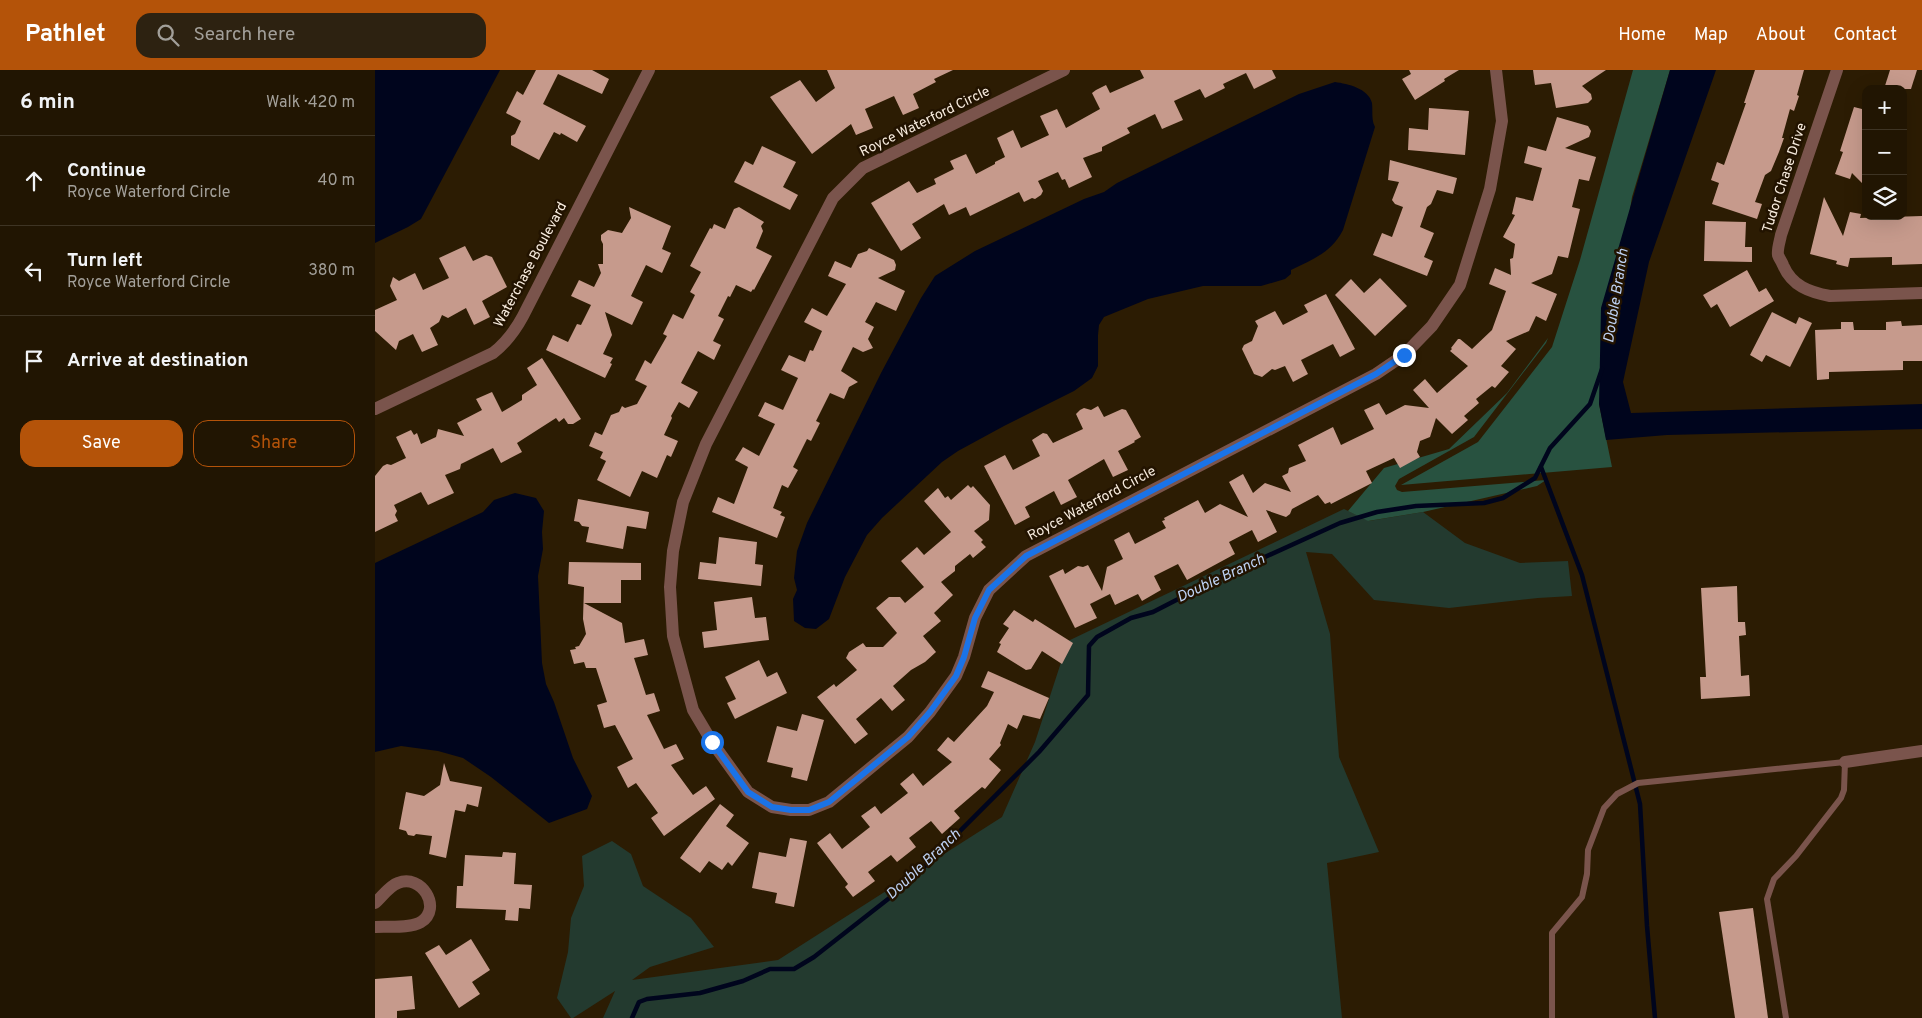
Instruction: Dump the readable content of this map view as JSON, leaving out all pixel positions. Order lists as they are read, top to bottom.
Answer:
{
  "streets": {
    "street": ["Royce Waterford Circle", "Tudor Chase Drive", "Waterchase Boulevard"]
  },
  "water": ["Double Branch"],
  "page": {
    "header": "Pathlet",
    "search": "Search here",
    "nav": [
      "Home",
      "Map",
      "About",
      "Contact"
    ],
    "heading": ["6 min", "Walk · 420 m"],
    "map_buttons": ["+", "−"],
    "list": [
      ["Continue", "Royce Waterford Circle", "40 m"],
      ["Turn left", "Royce Waterford Circle", "380 m"],
      "Arrive at destination"
    ],
    "buttons": ["Save", "Share"]
  }
}
